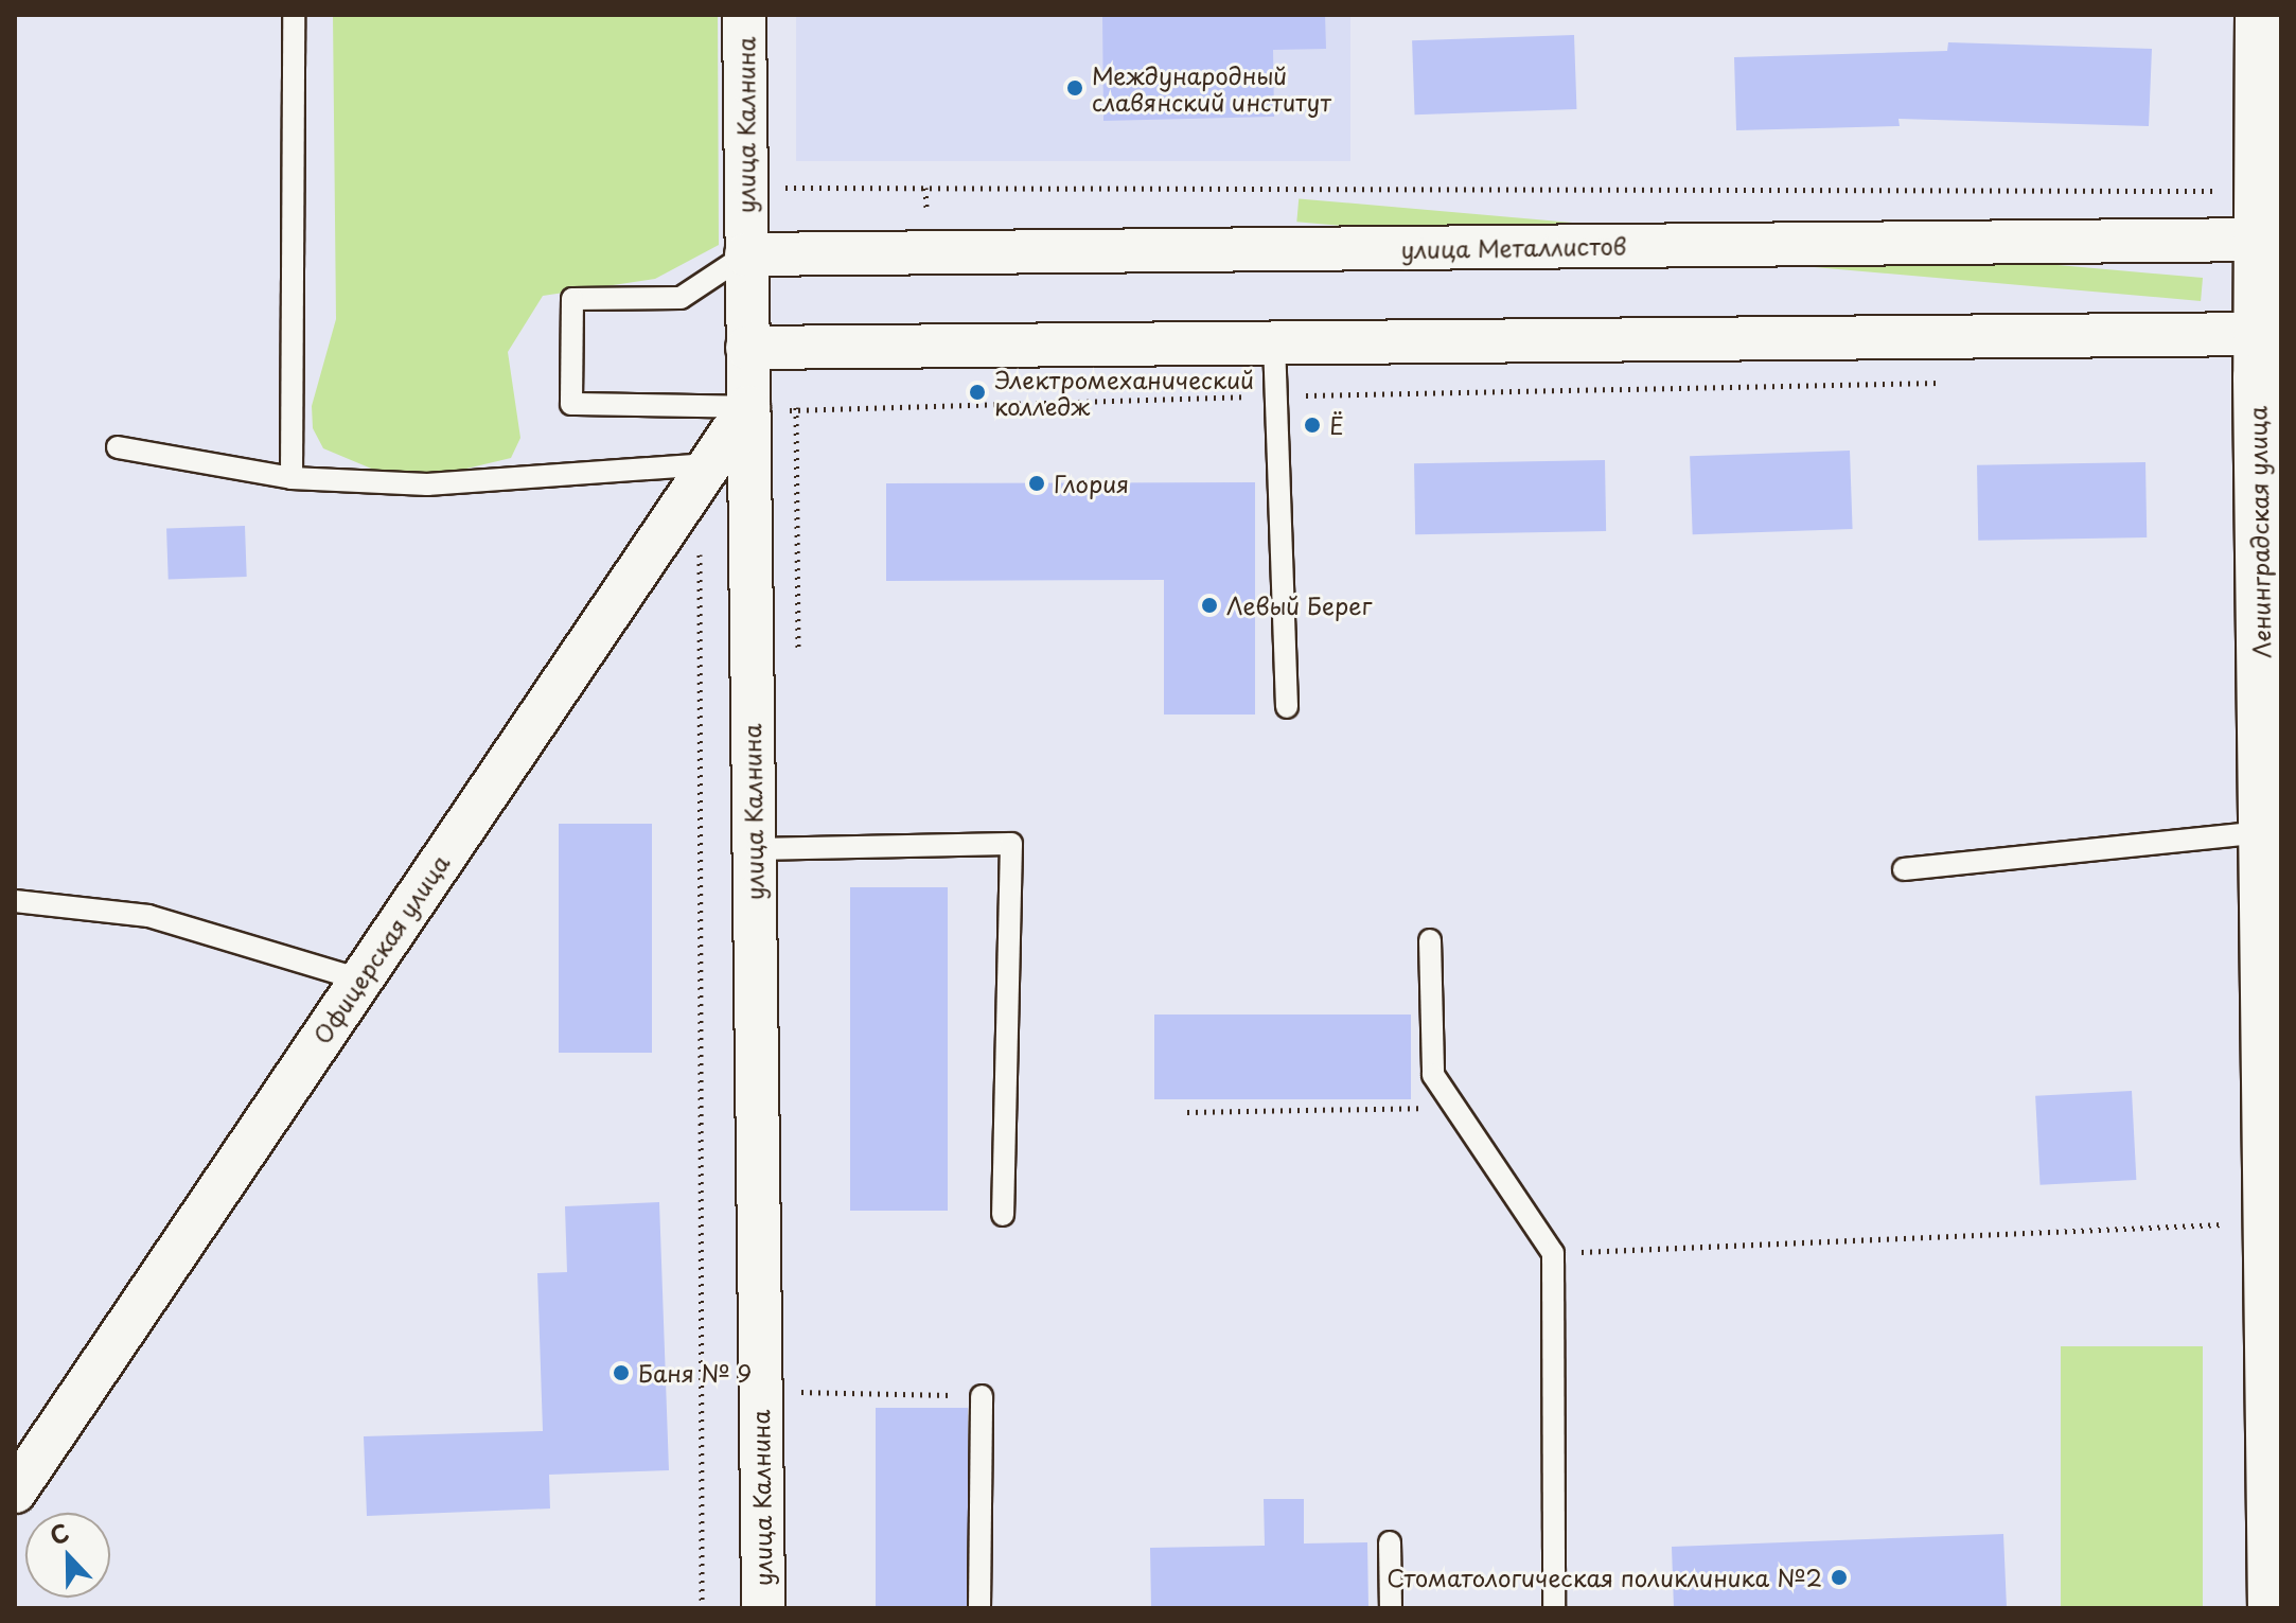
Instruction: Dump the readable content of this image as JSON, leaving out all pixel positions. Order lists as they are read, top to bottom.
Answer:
{
  "streets": {
    "street": [
      "улица Калнина",
      "улица Металлистов",
      "Ленинградская улица",
      "Офицерская улица"
    ]
  },
  "crossings": [
    ["улица Калнина", "улица Металлистов"],
    ["улица Калнина", "Офицерская улица"],
    ["улица Металлистов", "Ленинградская улица"]
  ],
  "places": [
    "Международный славянский институт",
    "Электромеханический колледж",
    "Ё",
    "Глория",
    "Левый Берег",
    "Баня № 9",
    "Стоматологическая поликлиника №2"
  ],
  "north": "top"
}
